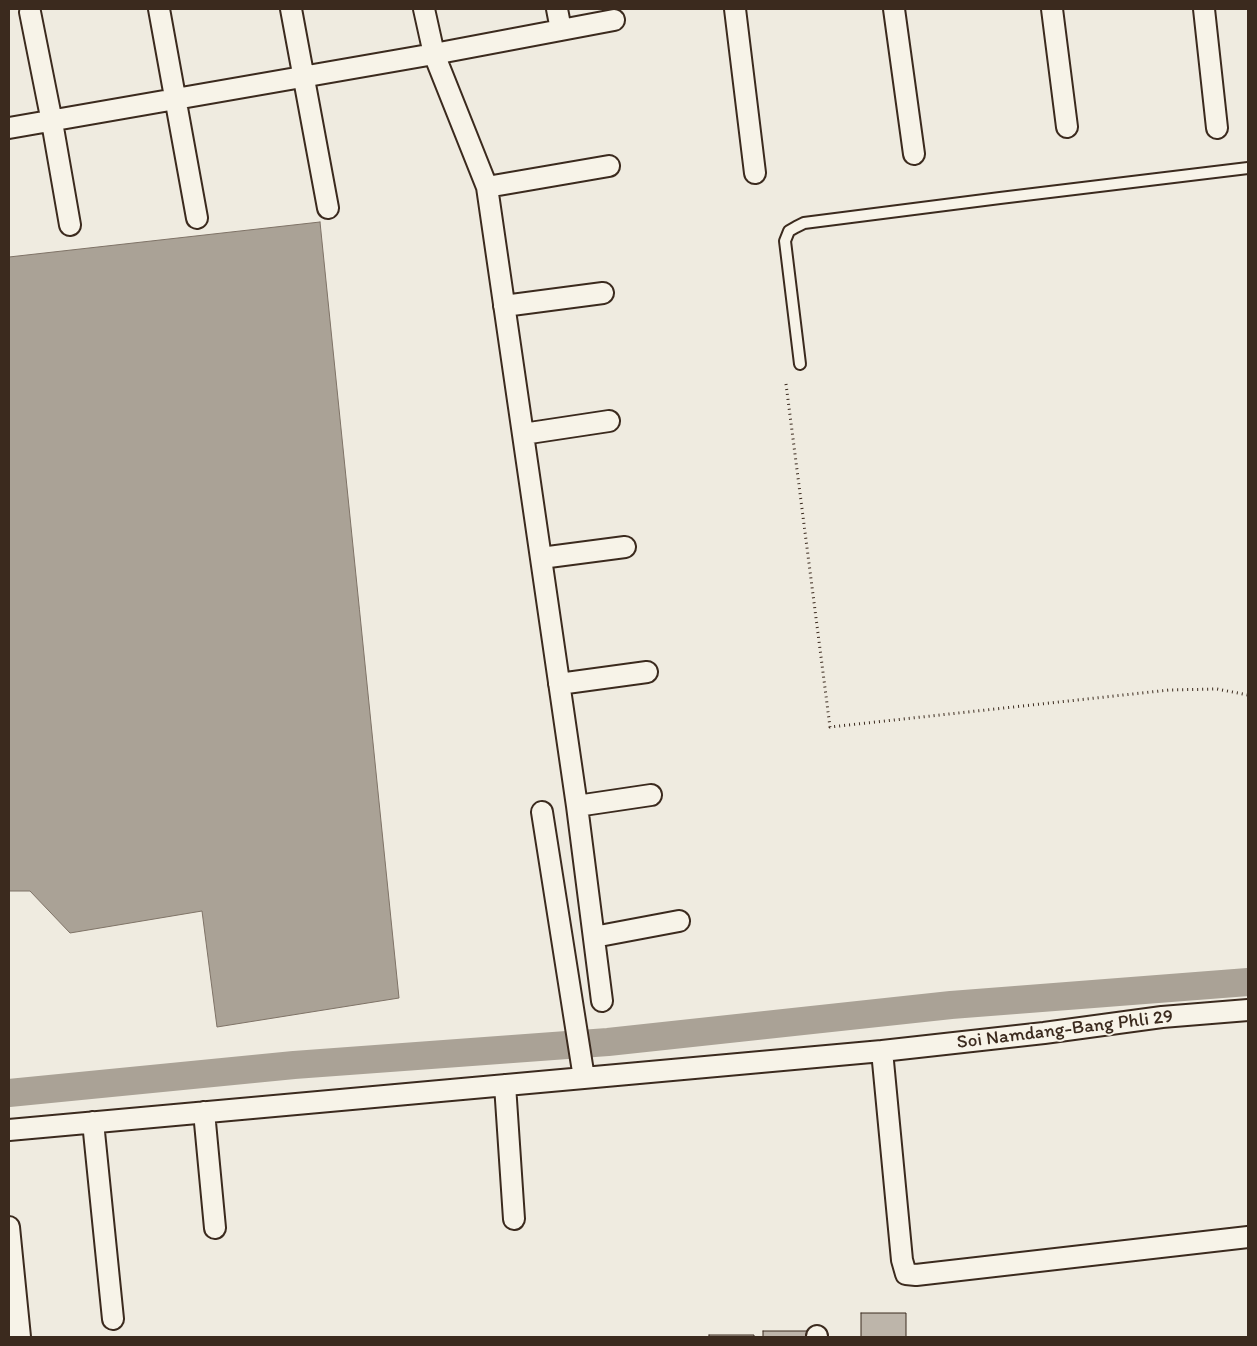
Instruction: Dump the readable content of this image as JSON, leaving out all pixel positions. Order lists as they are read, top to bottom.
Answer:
{
  "streets": {
    "street": ["Soi Namdang-Bang Phli 29"]
  }
}
